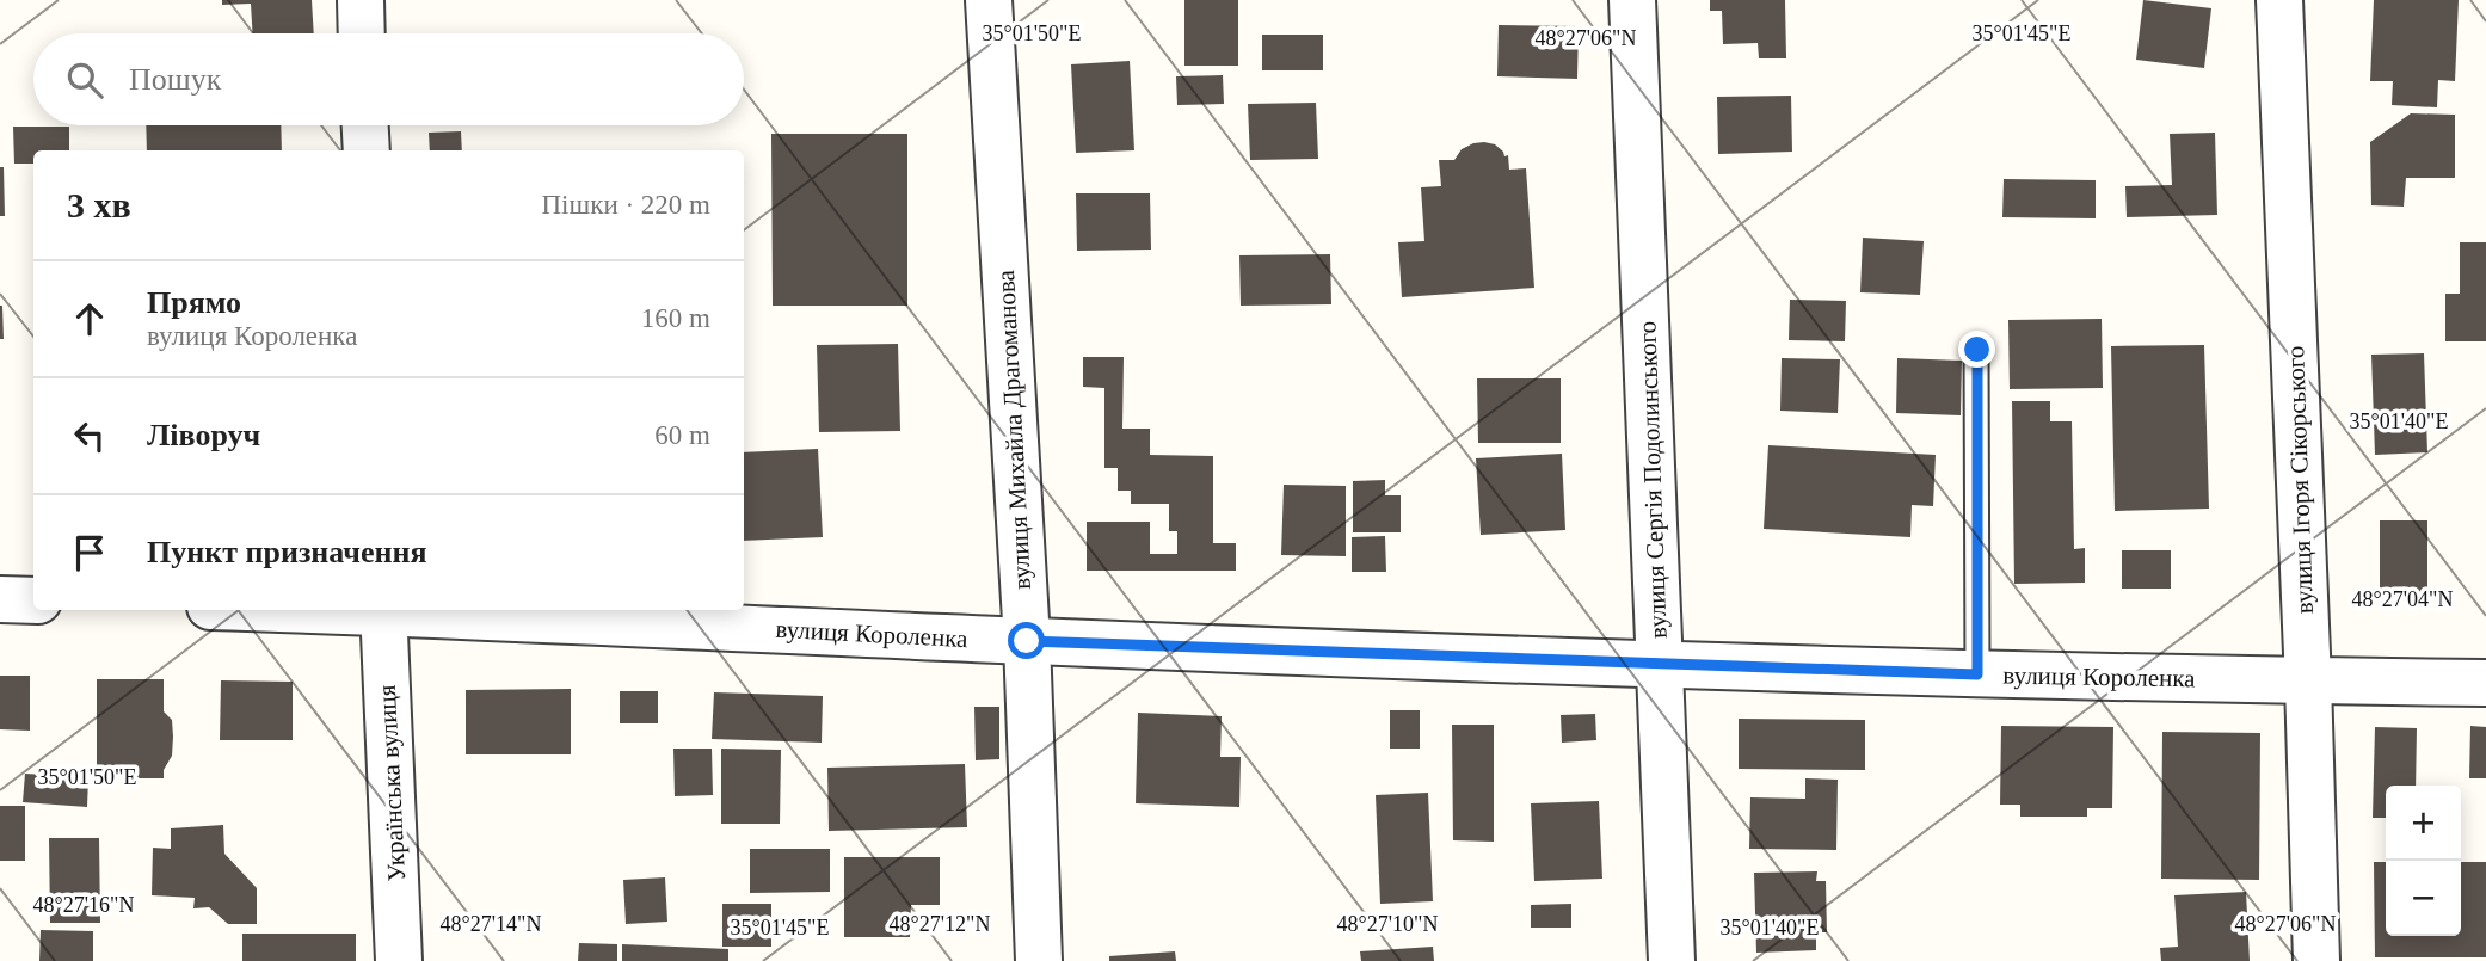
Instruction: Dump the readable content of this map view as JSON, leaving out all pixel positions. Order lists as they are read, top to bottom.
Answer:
{
  "streets": {
    "street": [
      "вулиця Михайла Драгоманова",
      "вулиця Сергія Подолинського",
      "вулиця Ігоря Сікорського",
      "вулиця Короленка",
      "Українська вулиця"
    ]
  },
  "crossings": [
    ["вулиця Михайла Драгоманова", "вулиця Короленка"],
    ["вулиця Сергія Подолинського", "вулиця Короленка"],
    ["вулиця Ігоря Сікорського", "вулиця Короленка"]
  ],
  "page": {
    "search": "Пошук",
    "heading": ["3 хв", "Пішки · 220 m"],
    "list": [
      ["Прямо", "вулиця Короленка", "160 m"],
      ["Ліворуч", "60 m"],
      "Пункт призначення"
    ],
    "map_buttons": ["+", "−"]
  },
  "coordinates": [
    "35°01'50\"E",
    "35°01'45\"E",
    "48°27'06\"N",
    "35°01'40\"E",
    "48°27'04\"N",
    "48°27'16\"N",
    "48°27'14\"N",
    "48°27'12\"N",
    "48°27'10\"N"
  ]
}
